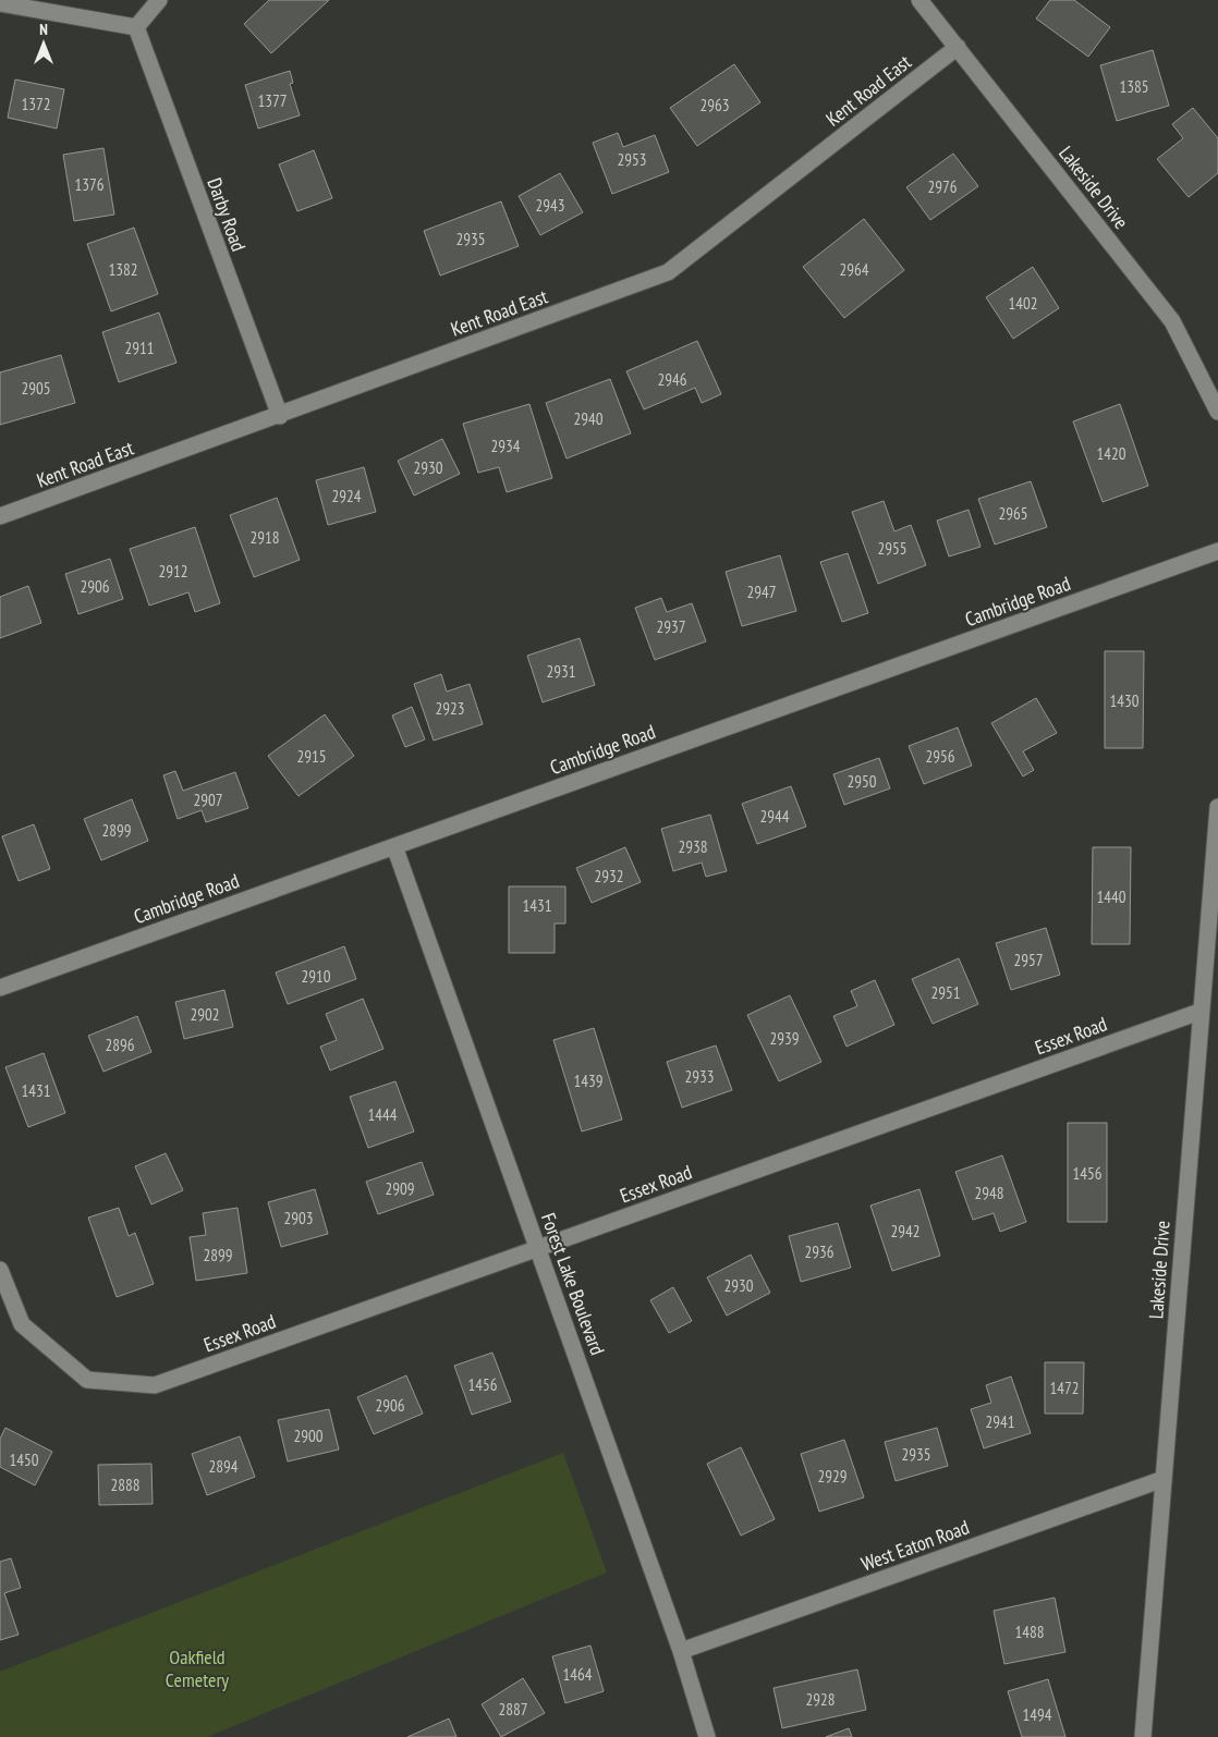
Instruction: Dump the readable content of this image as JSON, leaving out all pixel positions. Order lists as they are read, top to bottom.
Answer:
{
  "streets": {
    "street": [
      "Kent Road East",
      "Lakeside Drive",
      "Darby Road",
      "Cambridge Road",
      "Essex Road",
      "Forest Lake Boulevard",
      "West Eaton Road"
    ]
  },
  "crossings": [
    ["Kent Road East", "Lakeside Drive"],
    ["Kent Road East", "Darby Road"],
    ["Lakeside Drive", "Essex Road"],
    ["Lakeside Drive", "West Eaton Road"],
    ["Cambridge Road", "Forest Lake Boulevard"],
    ["Essex Road", "Forest Lake Boulevard"],
    ["Forest Lake Boulevard", "West Eaton Road"]
  ],
  "parks": ["Oakfield Cemetery"],
  "house_numbers": [
    "1385",
    "1377",
    "1372",
    "2963",
    "2953",
    "1376",
    "2976",
    "2943",
    "2935",
    "1382",
    "2964",
    "1402",
    "2911",
    "2946",
    "2905",
    "2940",
    "2934",
    "1420",
    "2930",
    "2924",
    "2965",
    "2918",
    "2955",
    "2912",
    "2906",
    "2947",
    "2937",
    "2931",
    "1430",
    "2923",
    "2915",
    "2956",
    "2950",
    "2907",
    "2944",
    "2899",
    "2938",
    "2932",
    "1440",
    "1431",
    "2957",
    "2910",
    "2951",
    "2902",
    "2939",
    "2896",
    "2933",
    "1439",
    "1431",
    "1444",
    "1456",
    "2909",
    "2948",
    "2903",
    "2942",
    "2936",
    "2899",
    "2930",
    "1456",
    "1472",
    "2906",
    "2941",
    "2900",
    "2935",
    "1450",
    "2894",
    "2929",
    "2888",
    "1488",
    "1464",
    "2928",
    "2887",
    "1494"
  ],
  "north": "top"
}
